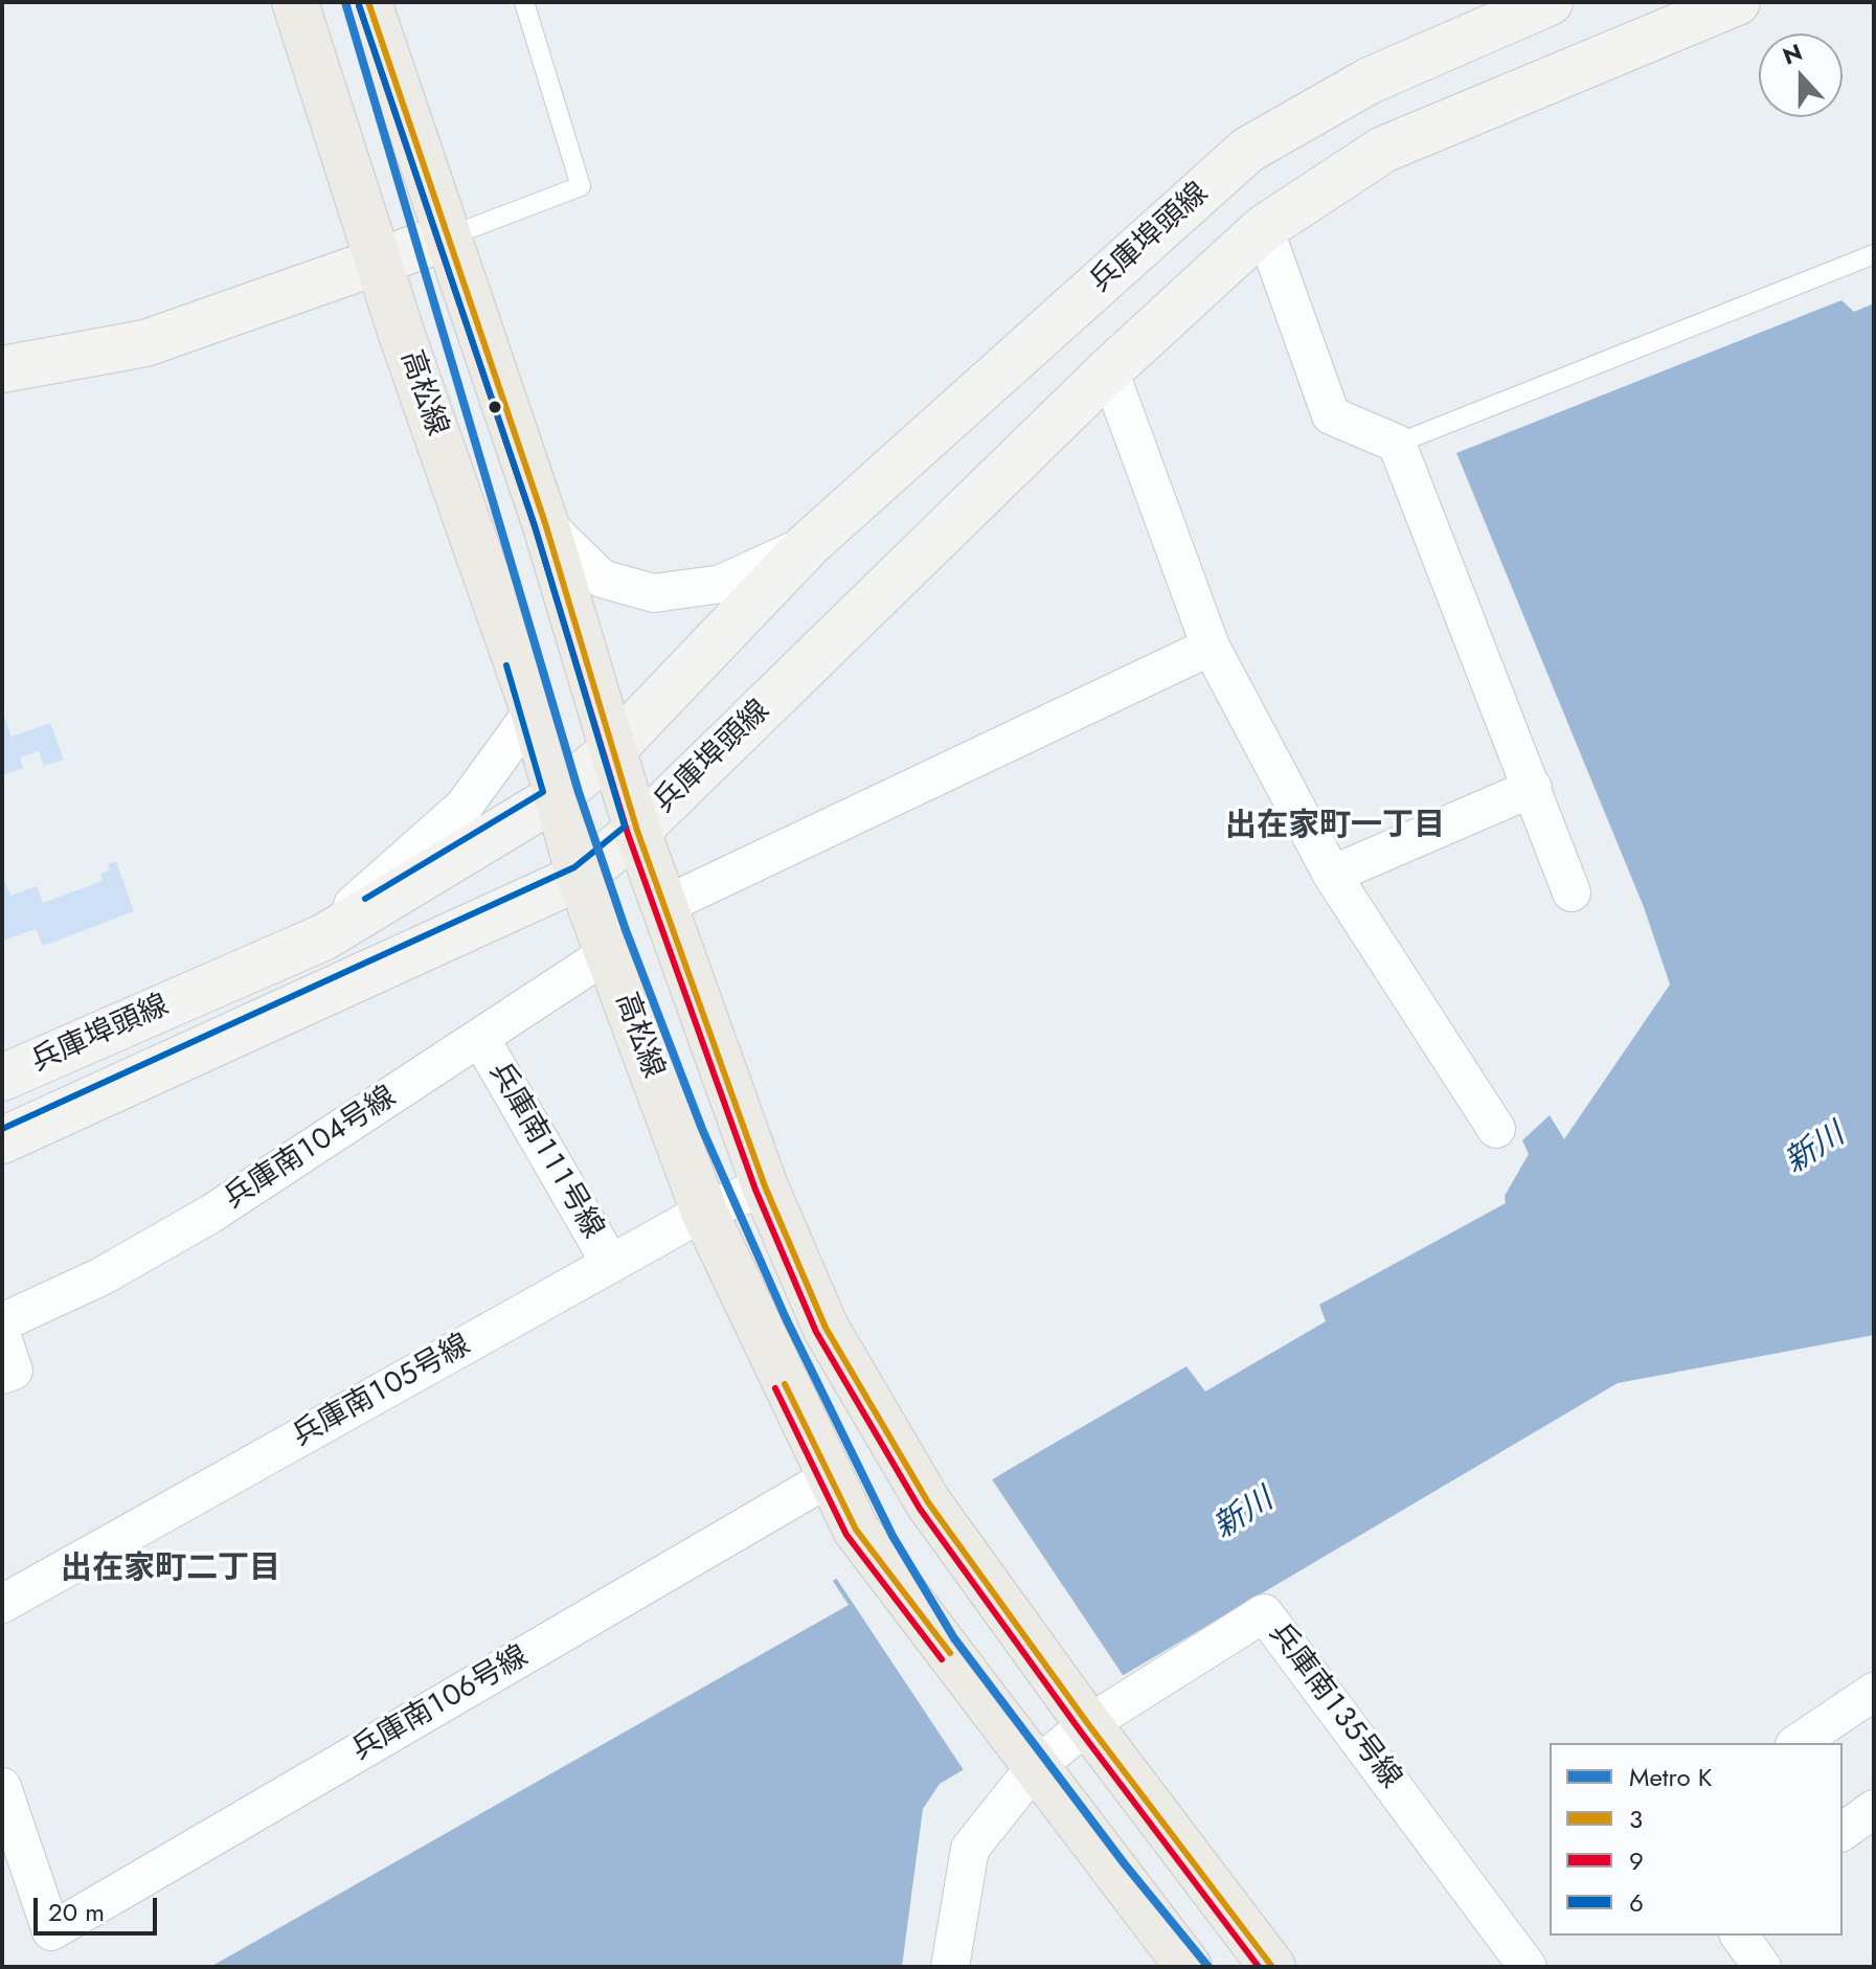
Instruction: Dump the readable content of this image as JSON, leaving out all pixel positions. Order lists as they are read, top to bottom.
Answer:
{
  "streets": {
    "main road": ["兵庫埠頭線", "高松線"],
    "street": [
      "兵庫南１０４号線",
      "兵庫南１１１号線",
      "兵庫南１０５号線",
      "兵庫南１０６号線",
      "兵庫南１３５号線"
    ]
  },
  "crossings": [
    ["兵庫埠頭線", "高松線"],
    ["高松線", "兵庫南１０４号線"],
    ["高松線", "兵庫南１０５号線"],
    ["高松線", "兵庫南１０６号線"],
    ["兵庫南１０４号線", "兵庫南１１１号線"],
    ["兵庫南１１１号線", "兵庫南１０５号線"]
  ],
  "districts": ["出在家町一丁目", "出在家町二丁目"],
  "water": ["新川"],
  "lines": [
    "metro line K",
    "transit line 3",
    "transit line 9",
    "transit line 6"
  ],
  "legend": [
    "Metro K",
    "3",
    "9",
    "6"
  ],
  "scale_bar": "20 m",
  "north": "top"
}
